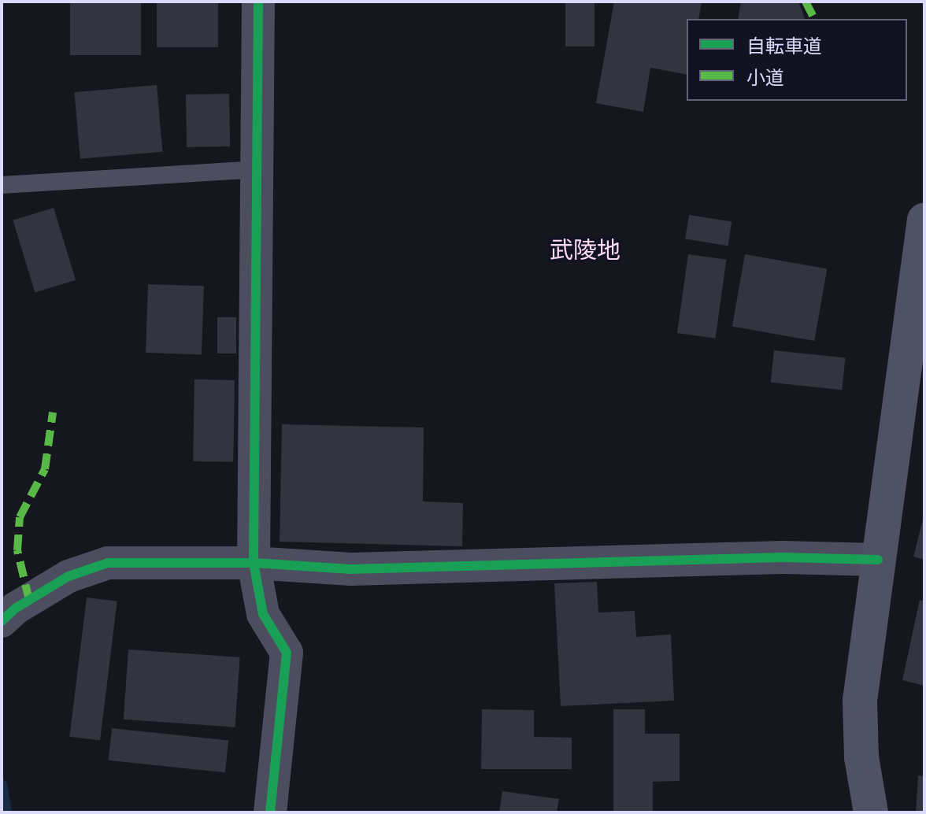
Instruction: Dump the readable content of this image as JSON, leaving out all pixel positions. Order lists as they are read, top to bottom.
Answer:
{
  "districts": ["武陵地"],
  "legend": ["自転車道", "小道"]
}
